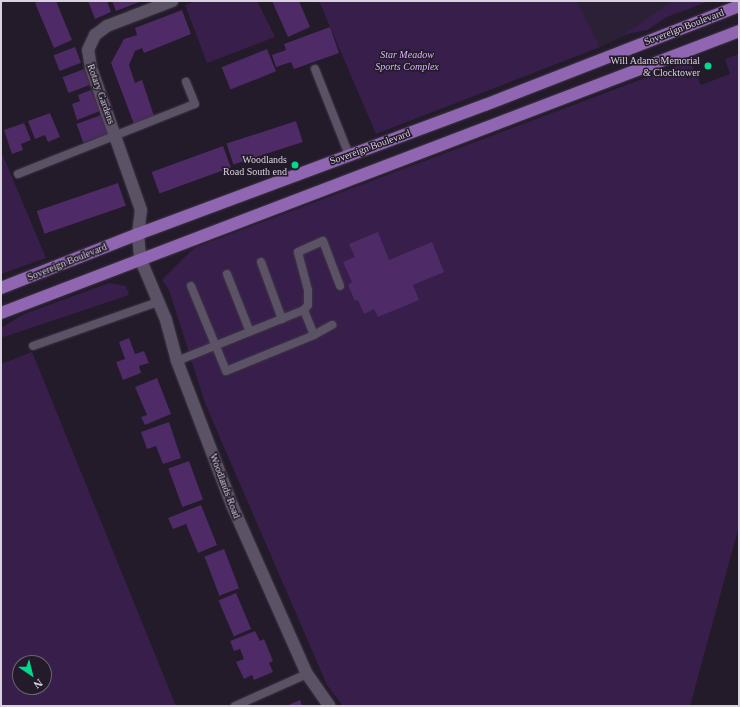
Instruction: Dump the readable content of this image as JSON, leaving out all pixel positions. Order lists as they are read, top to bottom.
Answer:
{
  "streets": {
    "main road": ["Sovereign Boulevard"],
    "street": ["Rotary Gardens", "Woodlands Road"]
  },
  "crossings": [
    ["Sovereign Boulevard", "Rotary Gardens"],
    ["Sovereign Boulevard", "Woodlands Road"],
    ["Rotary Gardens", "Woodlands Road"]
  ],
  "parks": ["Star Meadow Sports Complex"],
  "places": ["Will Adams Memorial & Clocktower", "Woodlands Road South end"],
  "north": "bottom right"
}
